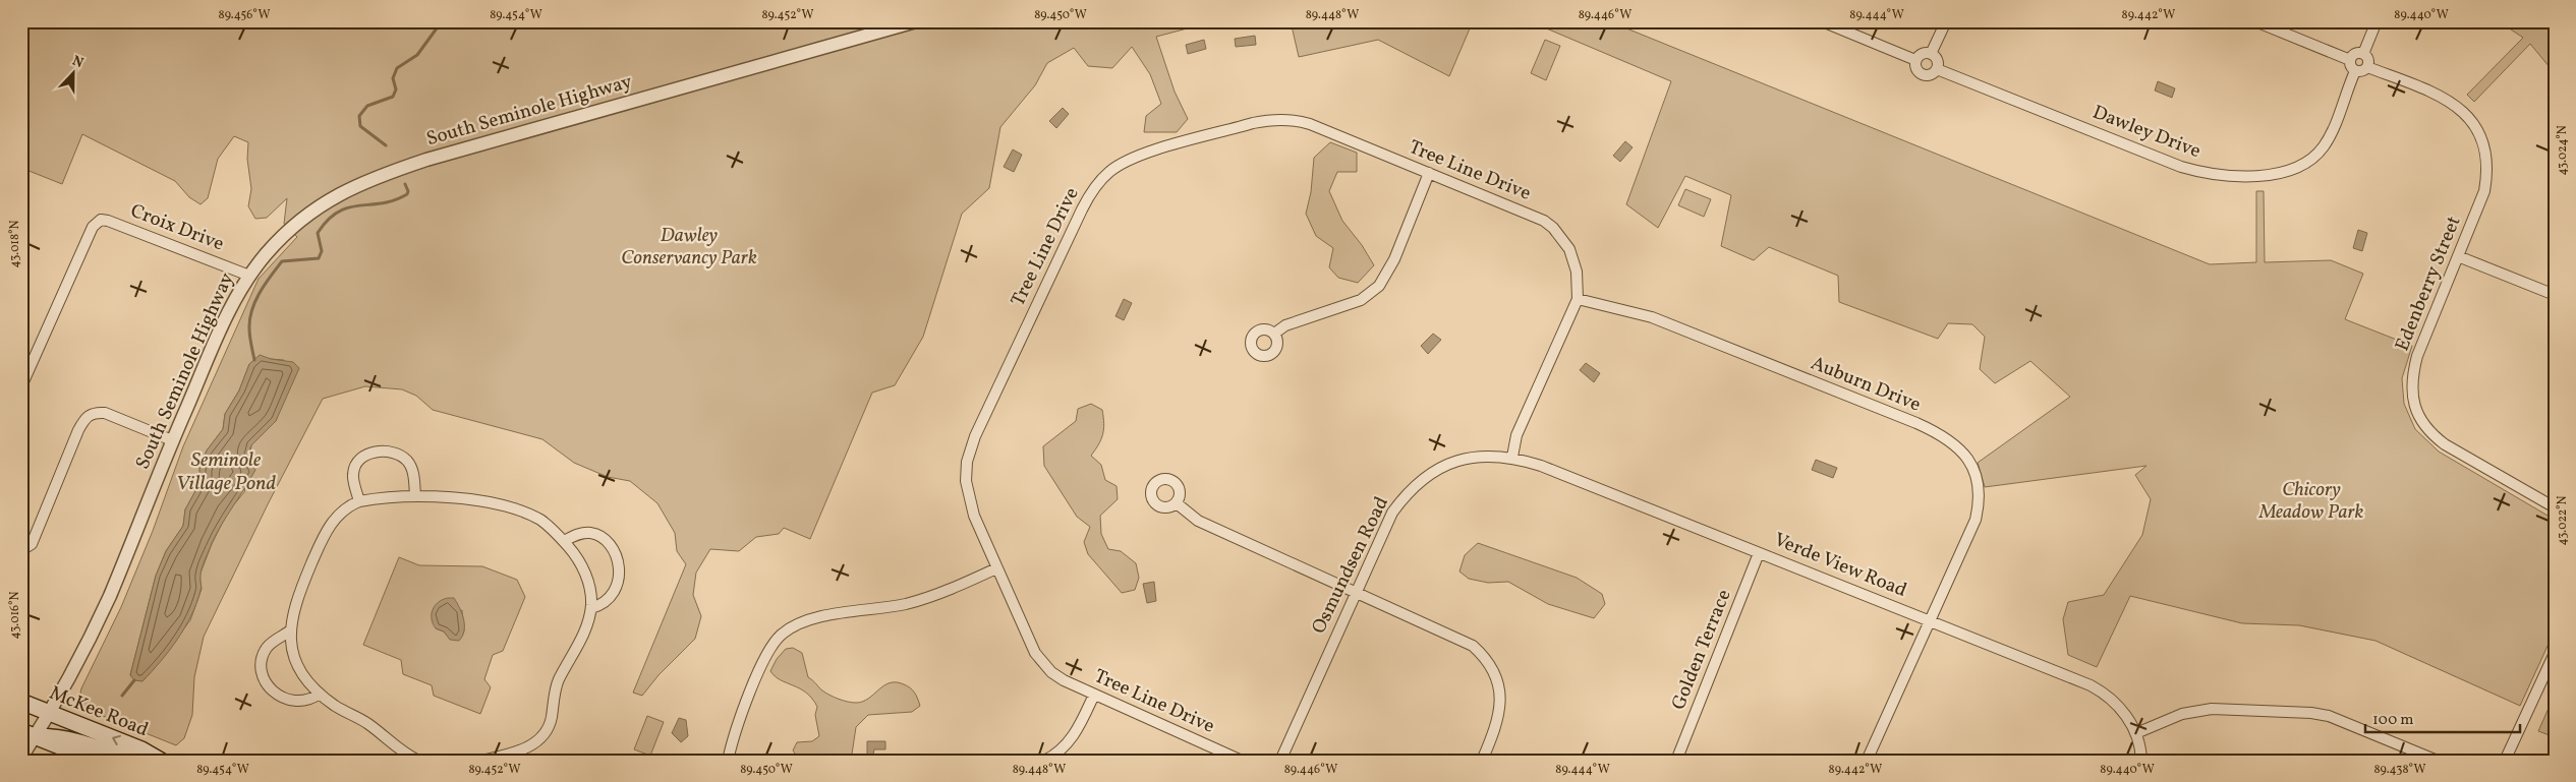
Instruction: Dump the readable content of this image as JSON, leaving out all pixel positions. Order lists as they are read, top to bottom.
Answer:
{
  "streets": {
    "main road": ["McKee Road"],
    "street": [
      "South Seminole Highway",
      "Dawley Drive",
      "Tree Line Drive",
      "Croix Drive",
      "Edenberry Street",
      "Auburn Drive",
      "Osmundsen Road",
      "Verde View Road",
      "Golden Terrace"
    ]
  },
  "crossings": [
    ["South Seminole Highway", "Croix Drive"],
    ["South Seminole Highway", "McKee Road"],
    ["Dawley Drive", "Edenberry Street"],
    ["Tree Line Drive", "Auburn Drive"],
    ["Auburn Drive", "Verde View Road"],
    ["Osmundsen Road", "Verde View Road"],
    ["Verde View Road", "Golden Terrace"]
  ],
  "water": ["Seminole Village Pond"],
  "parks": ["Dawley Conservancy Park", "Chicory Meadow Park"],
  "scale_bar": "100 m",
  "north": "top",
  "coordinates": [
    "89.456°W",
    "89.454°W",
    "89.452°W",
    "89.450°W",
    "89.448°W",
    "89.446°W",
    "89.444°W",
    "89.442°W",
    "89.440°W",
    "43.024°N",
    "43.018°N",
    "43.022°N",
    "43.016°N",
    "89.438°W"
  ]
}
